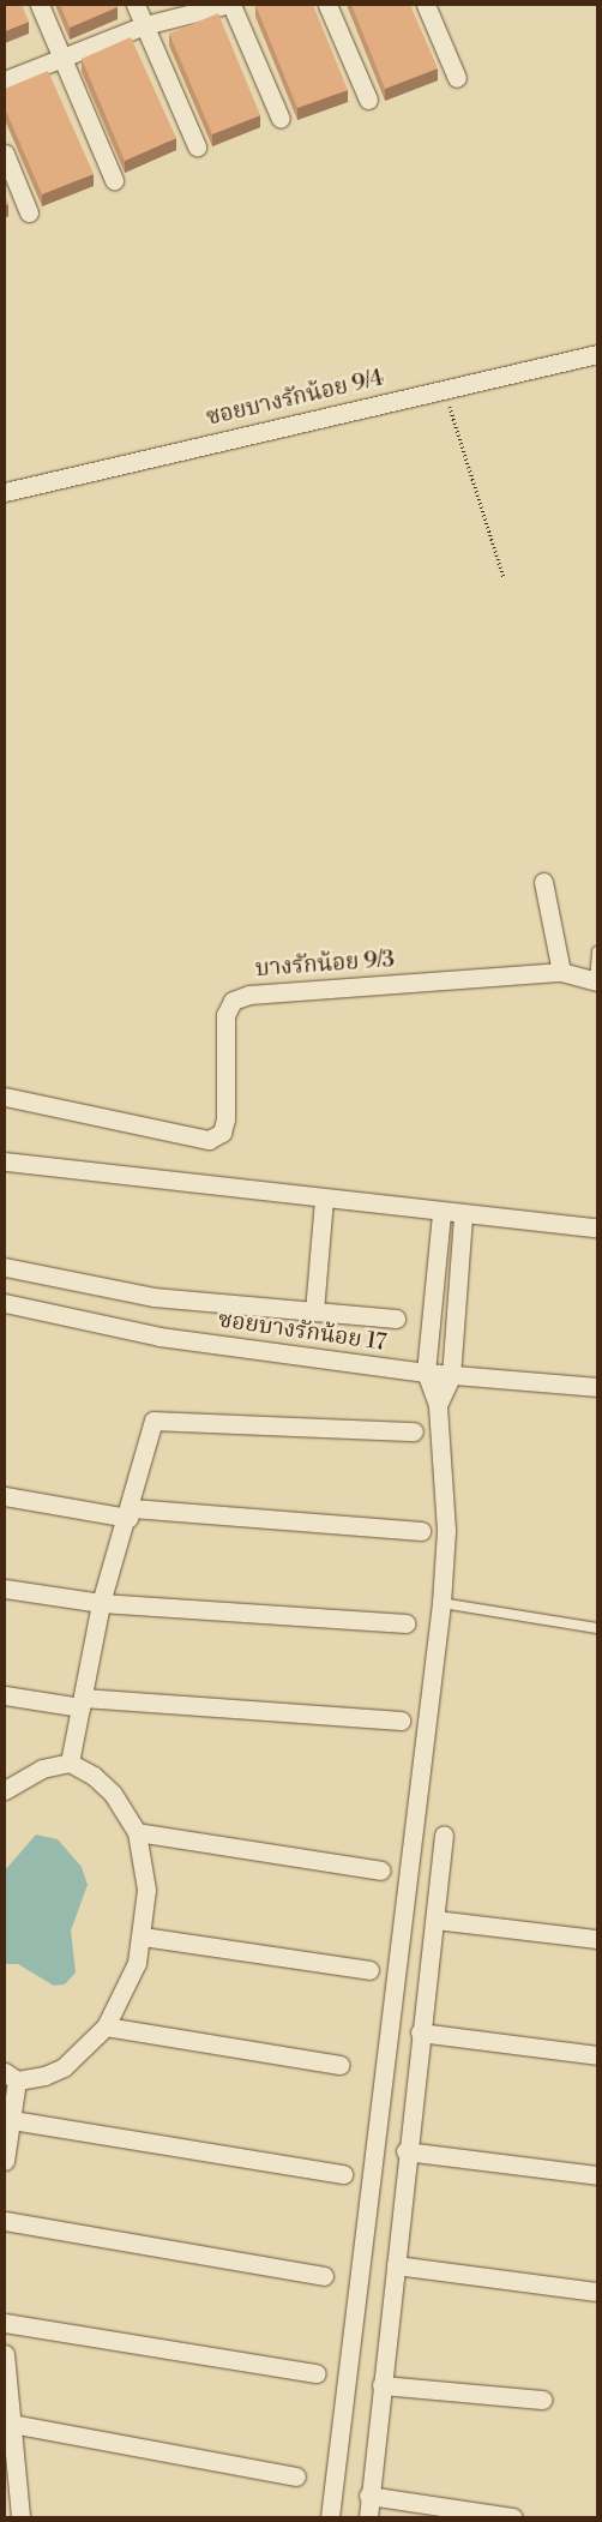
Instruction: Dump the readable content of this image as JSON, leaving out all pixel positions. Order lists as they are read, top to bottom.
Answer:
{
  "streets": {
    "street": ["ซอยบางรักน้อย 9/4", "บางรักน้อย 9/3", "ซอยบางรักน้อย 17"]
  }
}
